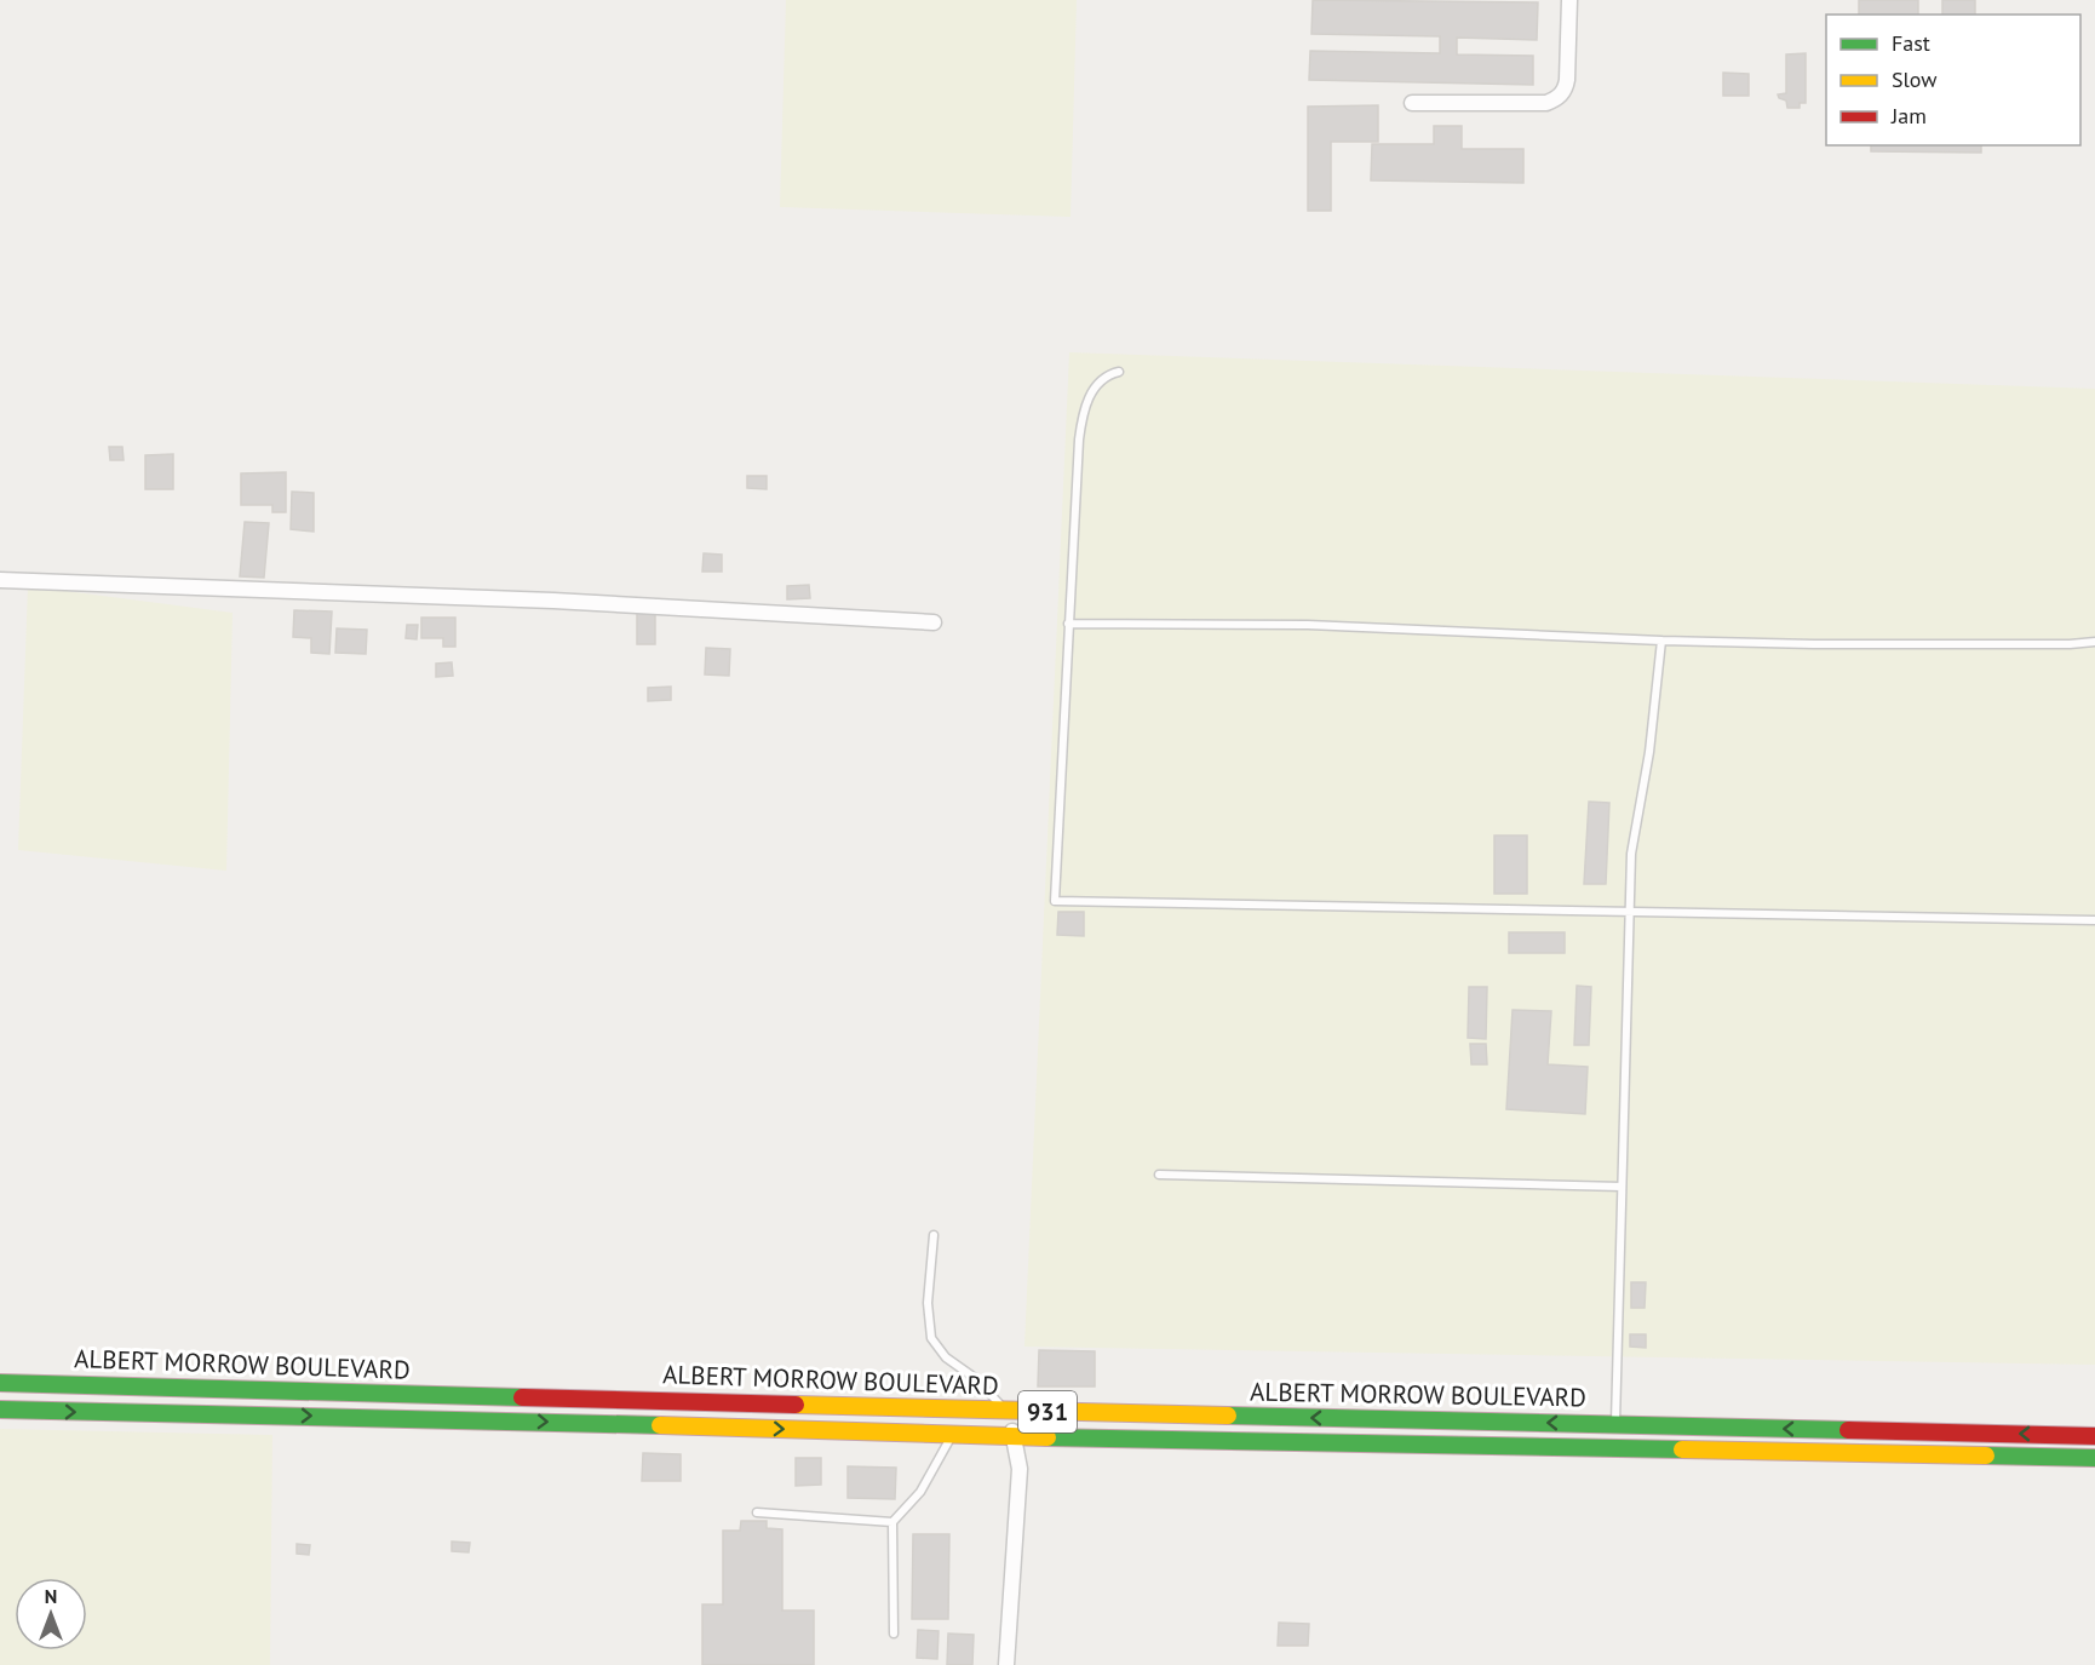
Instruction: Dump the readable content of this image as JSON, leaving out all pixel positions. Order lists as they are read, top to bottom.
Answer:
{
  "streets": {
    "highway": ["ALBERT MORROW BOULEVARD", "931"]
  },
  "legend": ["Fast", "Slow", "Jam"],
  "north": "top"
}
